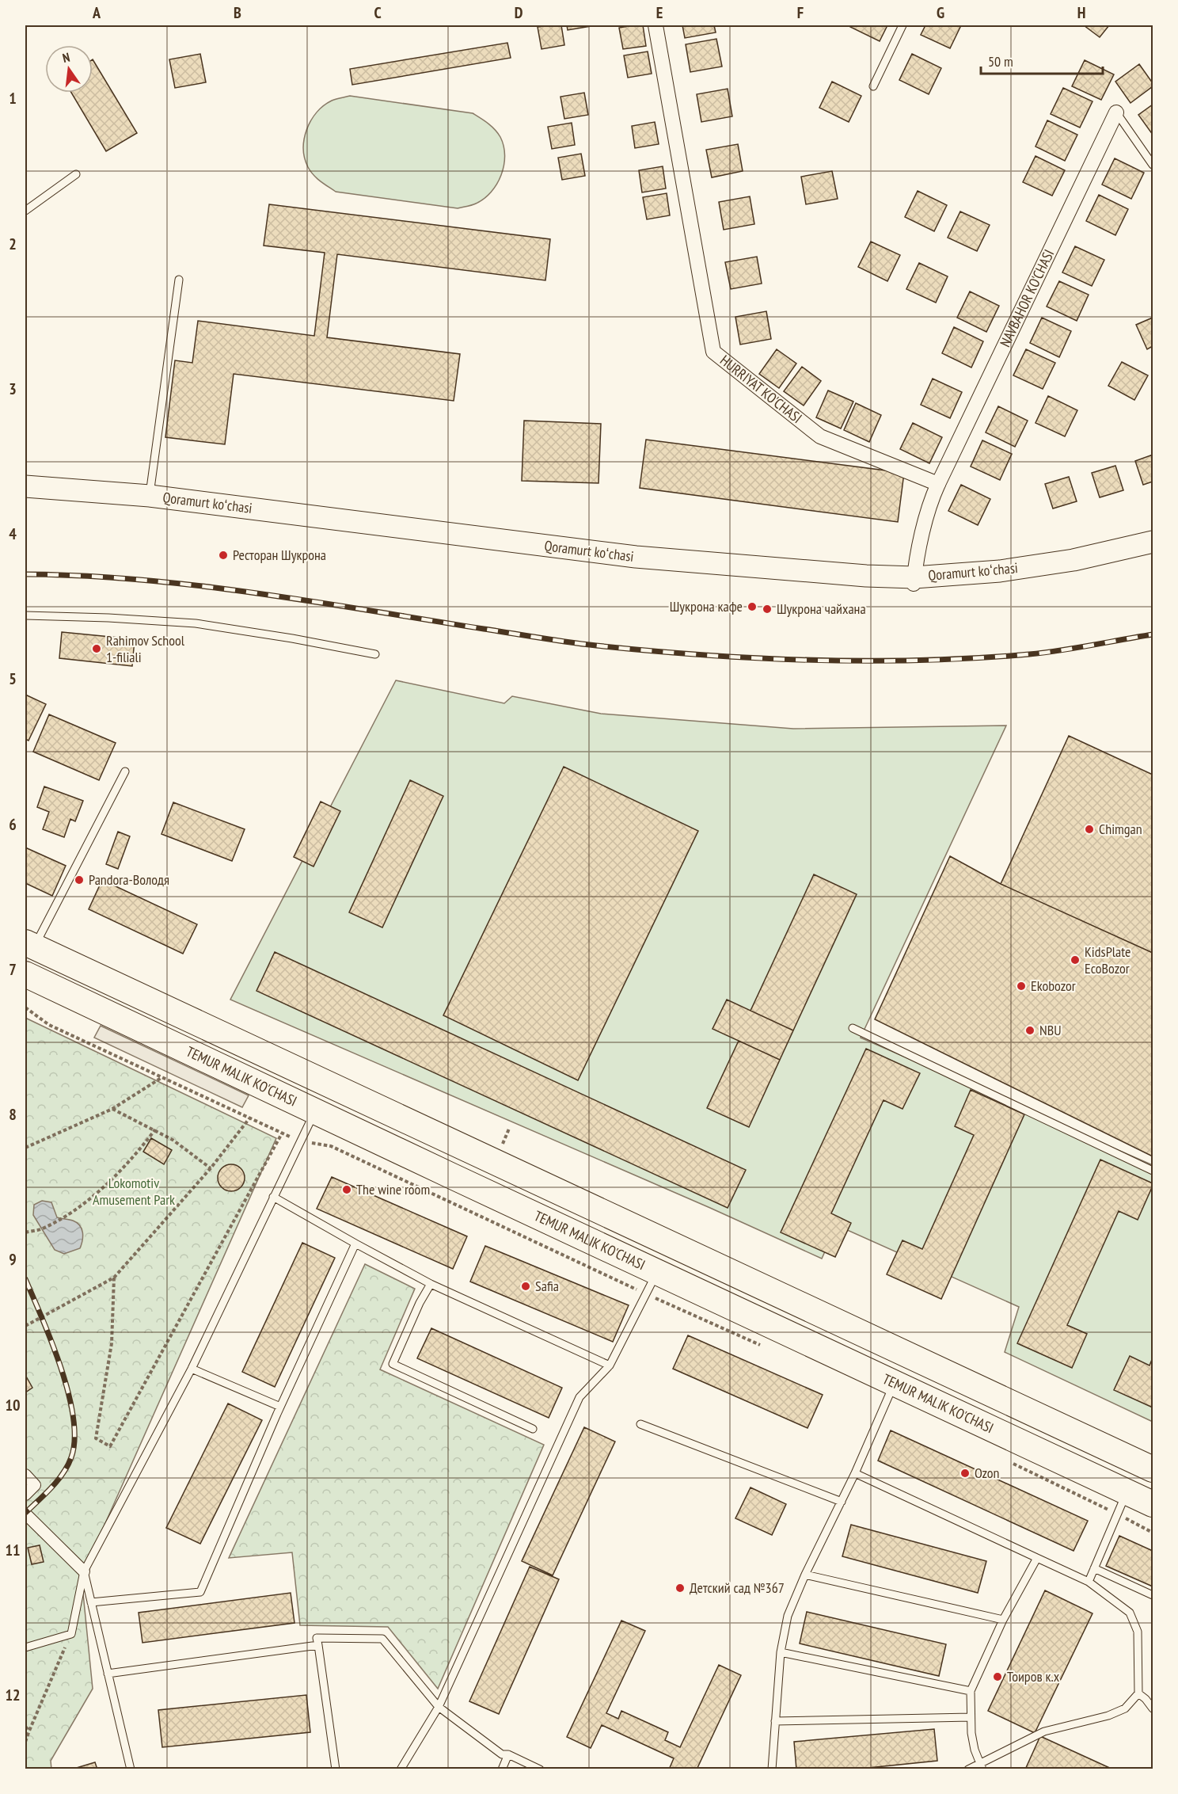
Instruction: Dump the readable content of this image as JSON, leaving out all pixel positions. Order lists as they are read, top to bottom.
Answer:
{
  "streets": {
    "highway": ["TEMUR MALIK KO'CHASI"],
    "main road": ["Qoramurt koʻchasi"],
    "street": ["NAVBAHOR KO'CHASI", "HURRIYAT KO'CHASI"]
  },
  "crossings": [
    ["NAVBAHOR KO'CHASI", "HURRIYAT KO'CHASI"]
  ],
  "parks": ["Lokomotiv Amusement Park"],
  "places": [
    "Ресторан Шукрона",
    "Шукрона кафе",
    "Шукрона чайхана",
    "Rahimov School 1-filiali",
    "Chimgan",
    "Pandora-Володя",
    "KidsPlate EcoBozor",
    "Ekobozor",
    "NBU",
    "The wine room",
    "Safia",
    "Ozon",
    "Детский сад №367",
    "Тоиров к.х"
  ],
  "scale_bar": "50 m",
  "north": "top",
  "grid": {
    "columns": [
      "A",
      "B",
      "C",
      "D",
      "E",
      "F",
      "G",
      "H"
    ],
    "rows": [
      "1",
      "2",
      "3",
      "4",
      "5",
      "6",
      "7",
      "8",
      "9",
      "10",
      "11",
      "12"
    ]
  }
}
